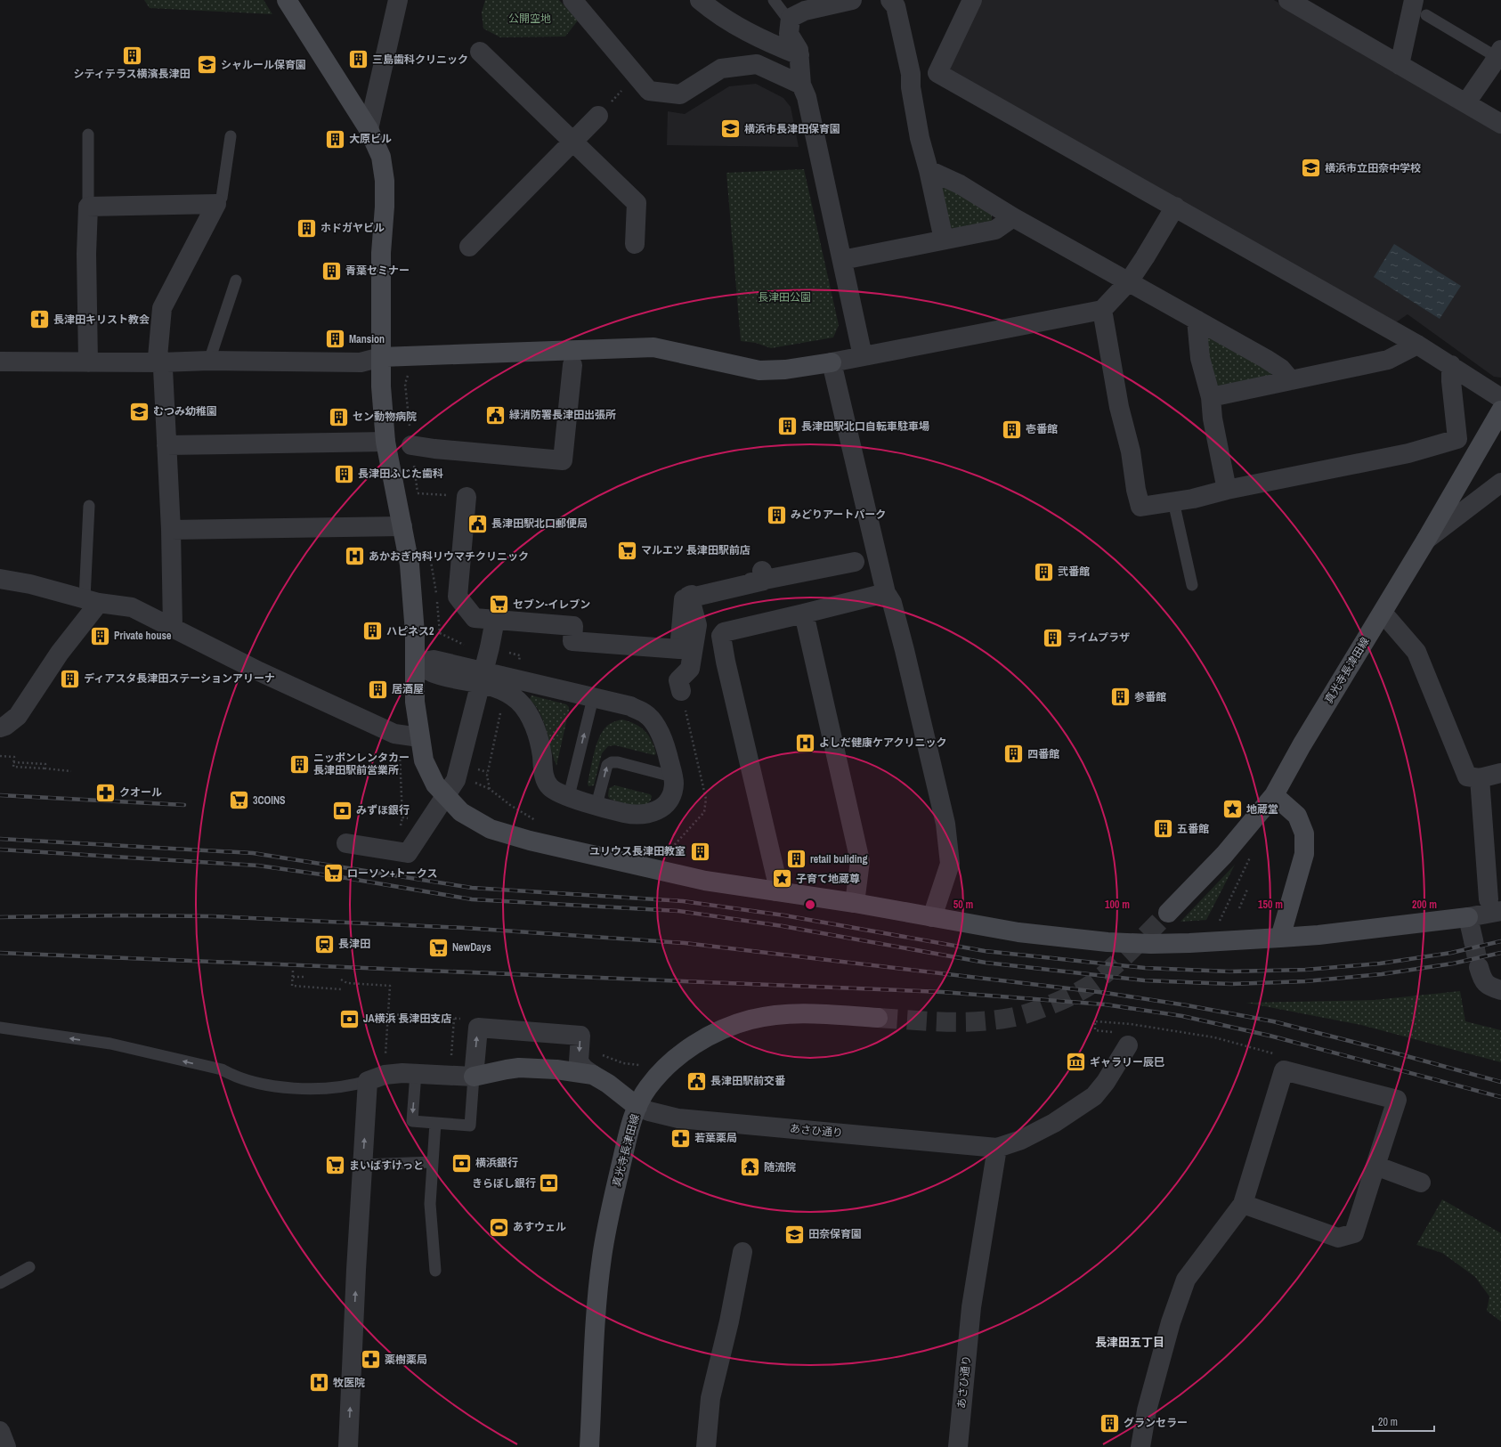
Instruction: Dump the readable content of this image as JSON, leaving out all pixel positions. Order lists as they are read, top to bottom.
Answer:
{
  "streets": {
    "street": ["真光寺長津田線", "あさひ通り"]
  },
  "crossings": [
    ["真光寺長津田線", "あさひ通り"]
  ],
  "districts": ["長津田五丁目"],
  "parks": ["公開空地", "長津田公園"],
  "places": {
    "building": [
      "シティテラス横濱長津田",
      "三島歯科クリニック",
      "大原ビル",
      "ホドガヤビル",
      "青葉セミナー",
      "Mansion",
      "セン動物病院",
      "長津田駅北口自転車駐車場",
      "壱番館",
      "長津田ふじた歯科",
      "みどりアートパーク",
      "弐番館",
      "ハピネス2",
      "Private house",
      "ライムプラザ",
      "ディアスタ長津田ステーションアリーナ",
      "居酒屋",
      "参番館",
      "四番館",
      "ニッポンレンタカー 長津田駅前営業所",
      "五番館",
      "ユリウス長津田教室",
      "retail buliding",
      "グランセラー"
    ],
    "school or university": [
      "シャルール保育園",
      "横浜市長津田保育園",
      "横浜市立田奈中学校",
      "むつみ幼稚園",
      "田奈保育園"
    ],
    "church": ["長津田キリスト教会"],
    "public building": ["緑消防署長津田出張所", "長津田駅北口郵便局", "長津田駅前交番"],
    "supermarket": [
      "マルエツ 長津田駅前店",
      "セブン-イレブン",
      "3COINS",
      "ローソン+トークス",
      "NewDays",
      "まいばすけっと"
    ],
    "hospital": ["あかおぎ内科リウマチクリニック", "よしだ健康ケアクリニック", "牧医院"],
    "pharmacy": ["クオール", "若葉薬局", "薬樹薬局"],
    "place": ["地蔵堂", "子育て地蔵尊"],
    "bank": [
      "みずほ銀行",
      "JA横浜 長津田支店",
      "横浜銀行",
      "きらぼし銀行"
    ],
    "station": ["長津田"],
    "museum": ["ギャラリー辰巳"],
    "temple": ["随流院"],
    "sports": ["あすウェル"]
  },
  "scale_bar": "20 m",
  "rings": [
    "50 m",
    "100 m",
    "150 m",
    "200 m"
  ]
}
